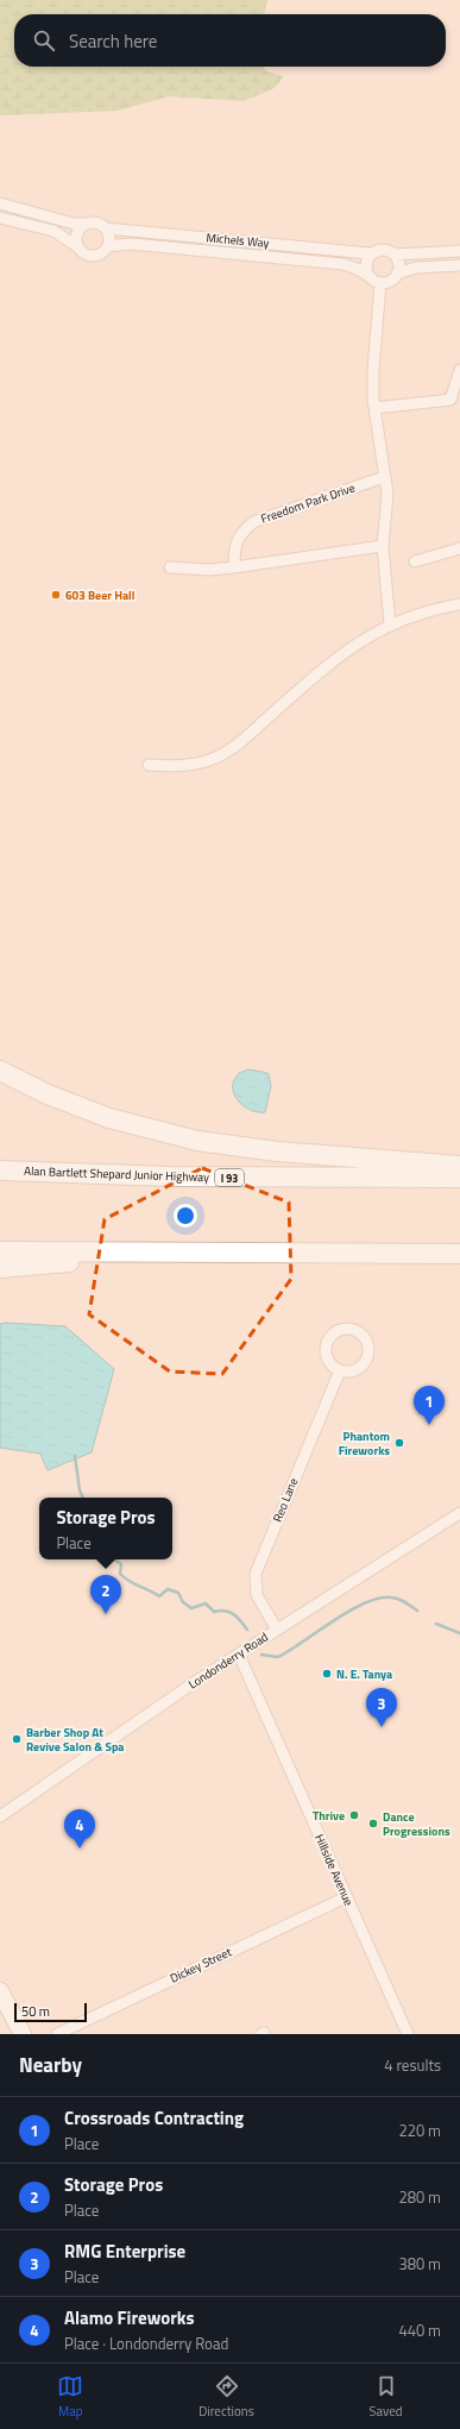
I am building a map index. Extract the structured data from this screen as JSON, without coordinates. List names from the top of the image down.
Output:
{
  "streets": {
    "highway": ["Alan Bartlett Shepard Junior Highway", "I 93"],
    "street": [
      "Michels Way",
      "Freedom Park Drive",
      "Reo Lane",
      "Londonderry Road",
      "Hillside Avenue",
      "Dickey Street"
    ]
  },
  "crossings": [
    ["Reo Lane", "Londonderry Road"],
    ["Londonderry Road", "Hillside Avenue"],
    ["Hillside Avenue", "Dickey Street"]
  ],
  "places": [
    "603 Beer Hall",
    "Phantom Fireworks",
    "N. E. Tanya",
    "Barber Shop At Revive Salon & Spa",
    "Thrive",
    "Dance Progressions"
  ],
  "scale_bar": "50 m",
  "page": {
    "search": "Search here",
    "pins": [
      "1",
      "2",
      "3",
      "4"
    ],
    "popup": ["Storage Pros", "Place"],
    "scale": "50 m",
    "heading": ["Nearby", "4 results"],
    "list": [
      {
        "mark": "1",
        "name": "Crossroads Contracting",
        "note": "Place",
        "value": "220 m"
      },
      {
        "mark": "2",
        "name": "Storage Pros",
        "note": "Place",
        "value": "280 m"
      },
      {
        "mark": "3",
        "name": "RMG Enterprise",
        "note": "Place",
        "value": "380 m"
      },
      {
        "mark": "4",
        "name": "Alamo Fireworks",
        "note": "Place · Londonderry Road",
        "value": "440 m"
      }
    ],
    "nav": ["Map", "Directions", "Saved"]
  }
}
